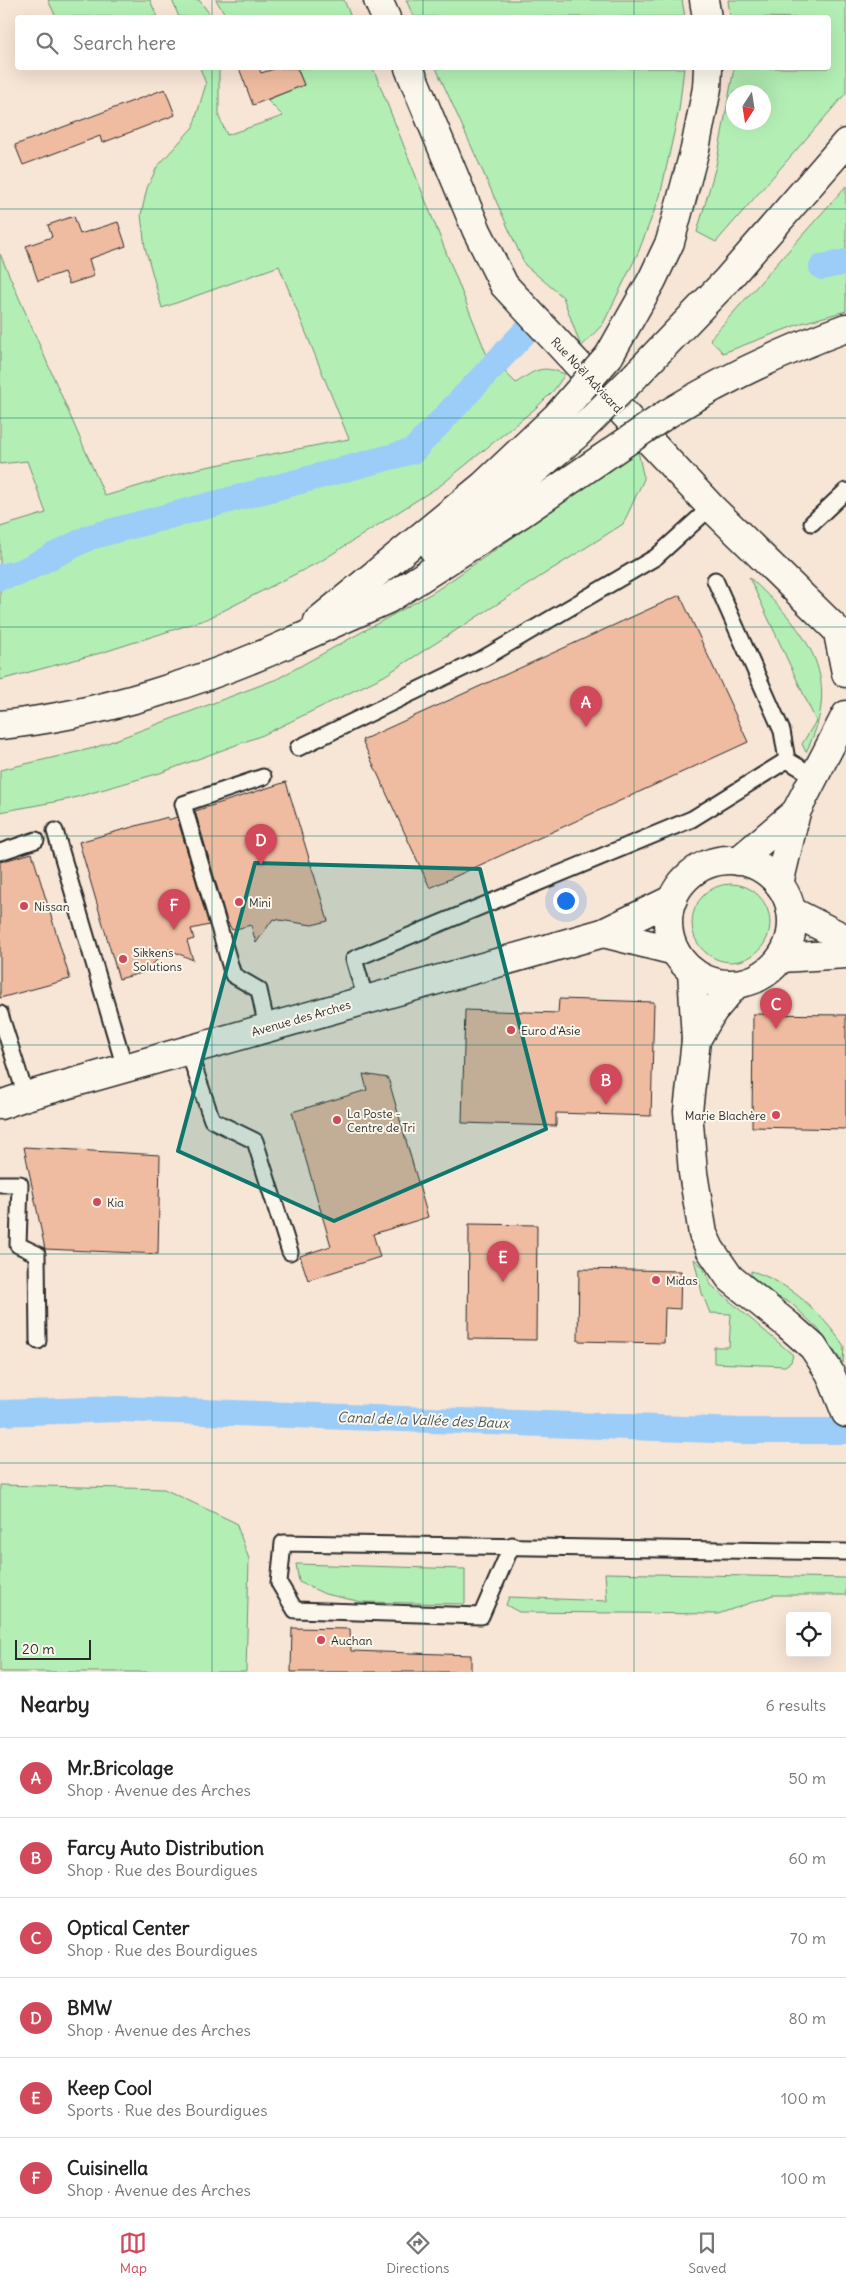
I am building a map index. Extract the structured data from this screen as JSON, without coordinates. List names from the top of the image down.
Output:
{
  "streets": {
    "main road": ["Rue Noël Advisard", "Avenue des Arches"]
  },
  "water": ["Canal de la Vallée des Baux"],
  "places": [
    "Mini",
    "Nissan",
    "Sikkens Solutions",
    "Euro d'Asie",
    "Marie Blachère",
    "La Poste - Centre de Tri",
    "Kia",
    "Midas",
    "Auchan"
  ],
  "scale_bar": "20 m",
  "north": "bottom",
  "page": {
    "search": "Search here",
    "pins": [
      "A",
      "D",
      "F",
      "C",
      "B",
      "E"
    ],
    "scale": "20 m",
    "heading": ["Nearby", "6 results"],
    "list": [
      {
        "mark": "A",
        "name": "Mr.Bricolage",
        "note": "Shop · Avenue des Arches",
        "value": "50 m"
      },
      {
        "mark": "B",
        "name": "Farcy Auto Distribution",
        "note": "Shop · Rue des Bourdigues",
        "value": "60 m"
      },
      {
        "mark": "C",
        "name": "Optical Center",
        "note": "Shop · Rue des Bourdigues",
        "value": "70 m"
      },
      {
        "mark": "D",
        "name": "BMW",
        "note": "Shop · Avenue des Arches",
        "value": "80 m"
      },
      {
        "mark": "E",
        "name": "Keep Cool",
        "note": "Sports · Rue des Bourdigues",
        "value": "100 m"
      },
      {
        "mark": "F",
        "name": "Cuisinella",
        "note": "Shop · Avenue des Arches",
        "value": "100 m"
      }
    ],
    "nav": ["Map", "Directions", "Saved"]
  }
}
